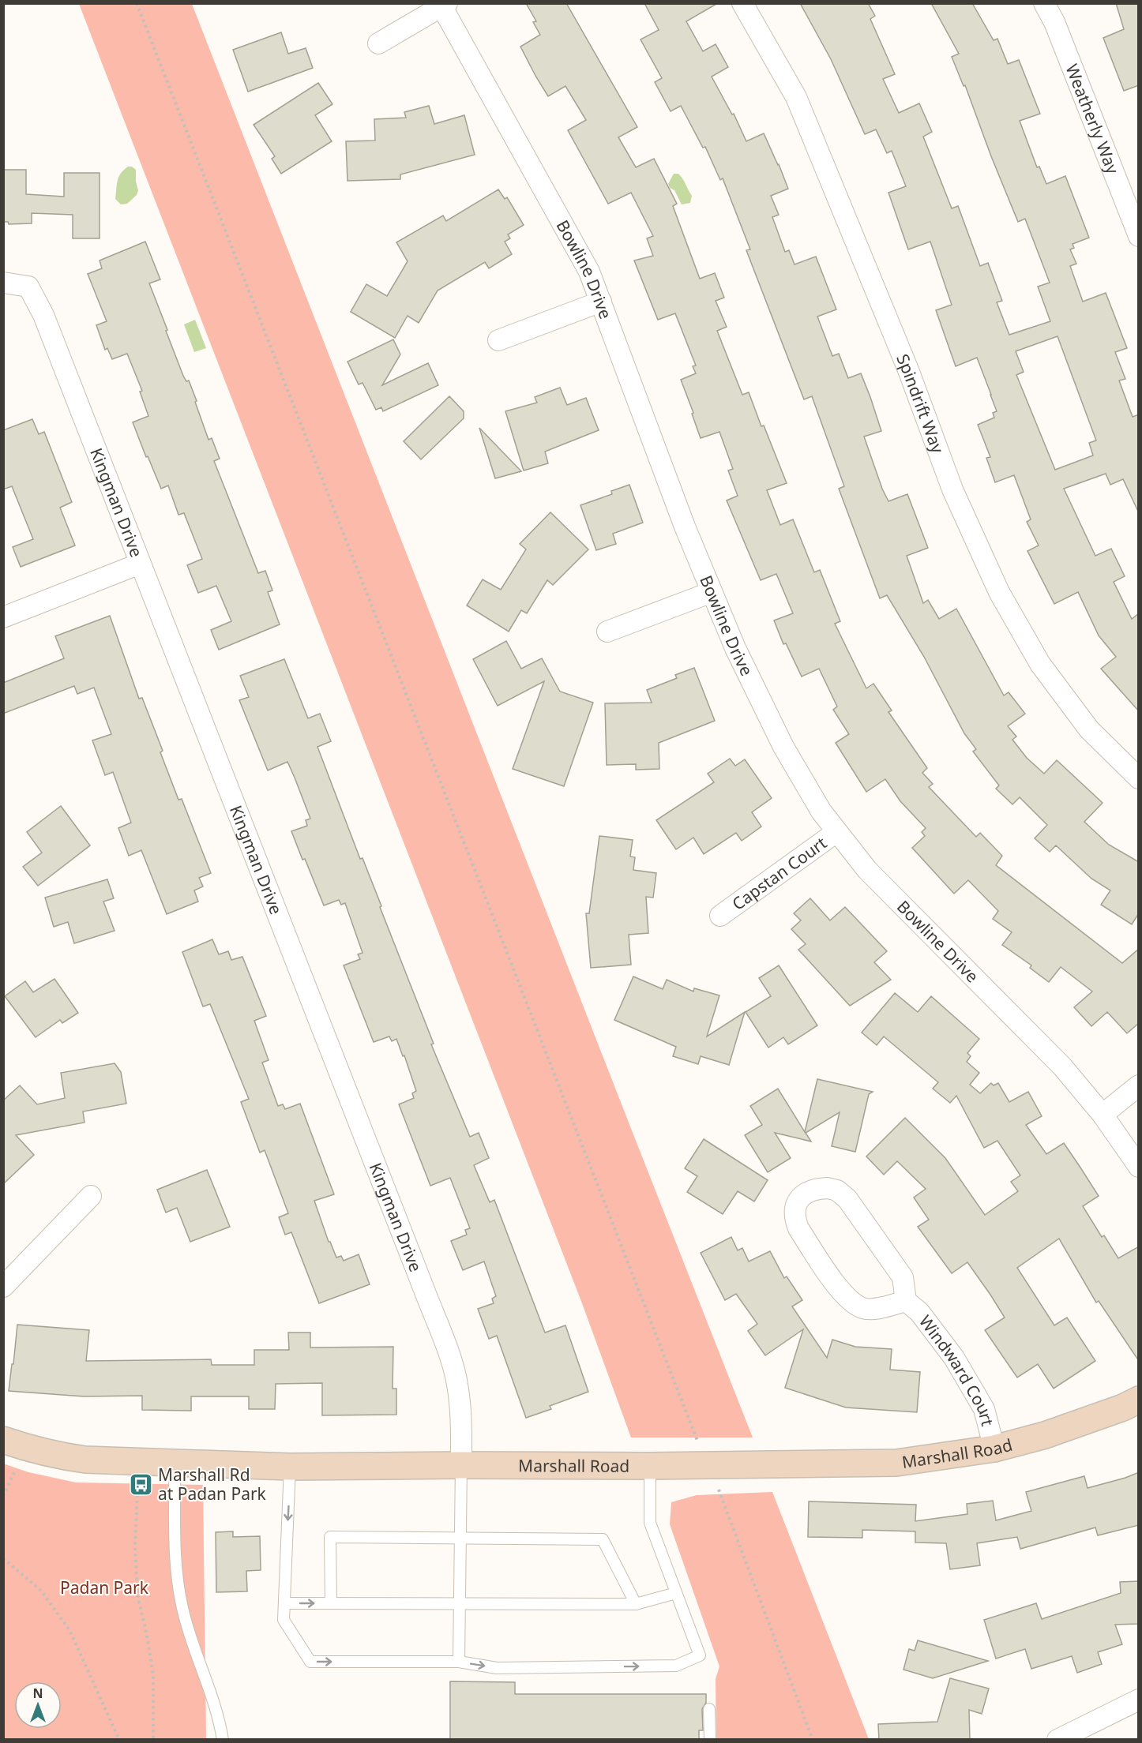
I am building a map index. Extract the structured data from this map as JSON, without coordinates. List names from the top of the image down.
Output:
{
  "streets": {
    "street": [
      "Weatherly Way",
      "Bowline Drive",
      "Spindrift Way",
      "Kingman Drive",
      "Capstan Court",
      "Windward Court",
      "Marshall Road"
    ]
  },
  "crossings": [
    ["Bowline Drive", "Capstan Court"],
    ["Kingman Drive", "Marshall Road"],
    ["Windward Court", "Marshall Road"]
  ],
  "parks": ["Padan Park"],
  "places": {
    "bus stop": ["Marshall Rd at Padan Park"]
  },
  "north": "top"
}
